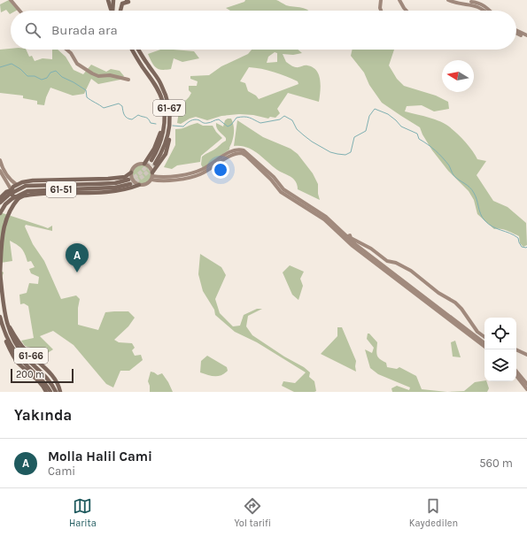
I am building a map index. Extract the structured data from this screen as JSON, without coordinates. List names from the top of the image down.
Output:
{
  "streets": {
    "main road": ["61-67", "61-51", "61-66"]
  },
  "crossings": [
    ["61-67", "61-51"],
    ["61-51", "61-66"]
  ],
  "scale_bar": "200 m",
  "north": "left",
  "page": {
    "search": "Burada ara",
    "pins": "A",
    "scale": "200 m",
    "heading": "Yakında",
    "list": [
      {
        "mark": "A",
        "name": "Molla Halil Cami",
        "note": "Cami",
        "value": "560 m"
      }
    ],
    "nav": ["Harita", "Yol tarifi", "Kaydedilen"]
  }
}
